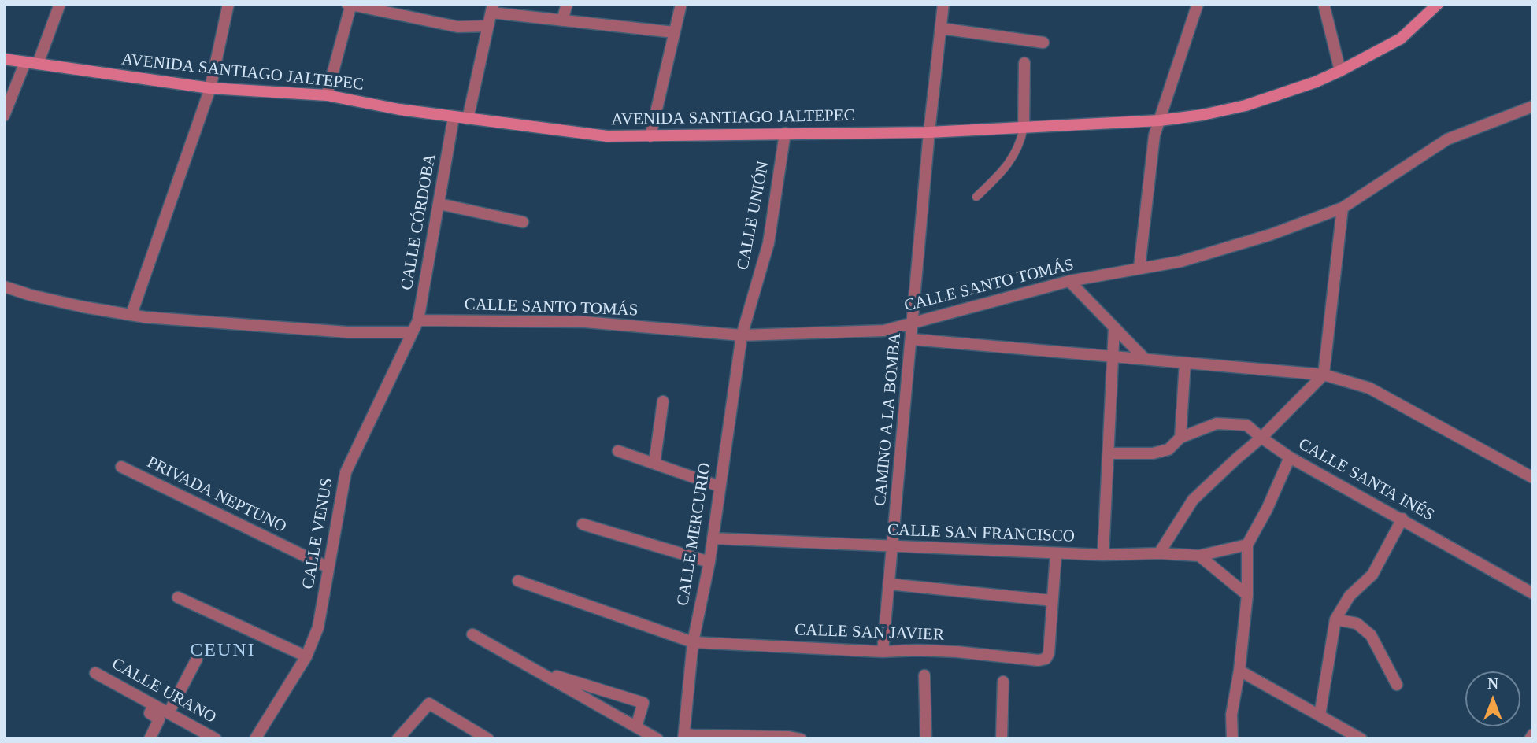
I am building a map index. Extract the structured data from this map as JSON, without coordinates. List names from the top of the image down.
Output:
{
  "streets": {
    "street": [
      "AVENIDA SANTIAGO JALTEPEC",
      "CALLE UNIÓN",
      "CALLE CÓRDOBA",
      "CALLE SANTO TOMÁS",
      "CAMINO A LA BOMBA",
      "CALLE SANTA INÉS",
      "PRIVADA NEPTUNO",
      "CALLE VENUS",
      "CALLE SAN FRANCISCO",
      "CALLE MERCURIO",
      "CALLE SAN JAVIER",
      "CALLE URANO"
    ]
  },
  "crossings": [
    ["AVENIDA SANTIAGO JALTEPEC", "CALLE UNIÓN"],
    ["AVENIDA SANTIAGO JALTEPEC", "CALLE CÓRDOBA"],
    ["AVENIDA SANTIAGO JALTEPEC", "CAMINO A LA BOMBA"],
    ["CALLE UNIÓN", "CALLE SANTO TOMÁS"],
    ["CALLE UNIÓN", "CALLE MERCURIO"],
    ["CALLE CÓRDOBA", "CALLE SANTO TOMÁS"],
    ["CALLE CÓRDOBA", "CALLE VENUS"],
    ["CALLE SANTO TOMÁS", "CAMINO A LA BOMBA"],
    ["CALLE SANTO TOMÁS", "CALLE MERCURIO"],
    ["CAMINO A LA BOMBA", "CALLE SAN FRANCISCO"],
    ["CAMINO A LA BOMBA", "CALLE SAN JAVIER"],
    ["PRIVADA NEPTUNO", "CALLE VENUS"],
    ["CALLE SAN FRANCISCO", "CALLE MERCURIO"],
    ["CALLE MERCURIO", "CALLE SAN JAVIER"]
  ],
  "districts": ["CEUNI"],
  "north": "top"
}
